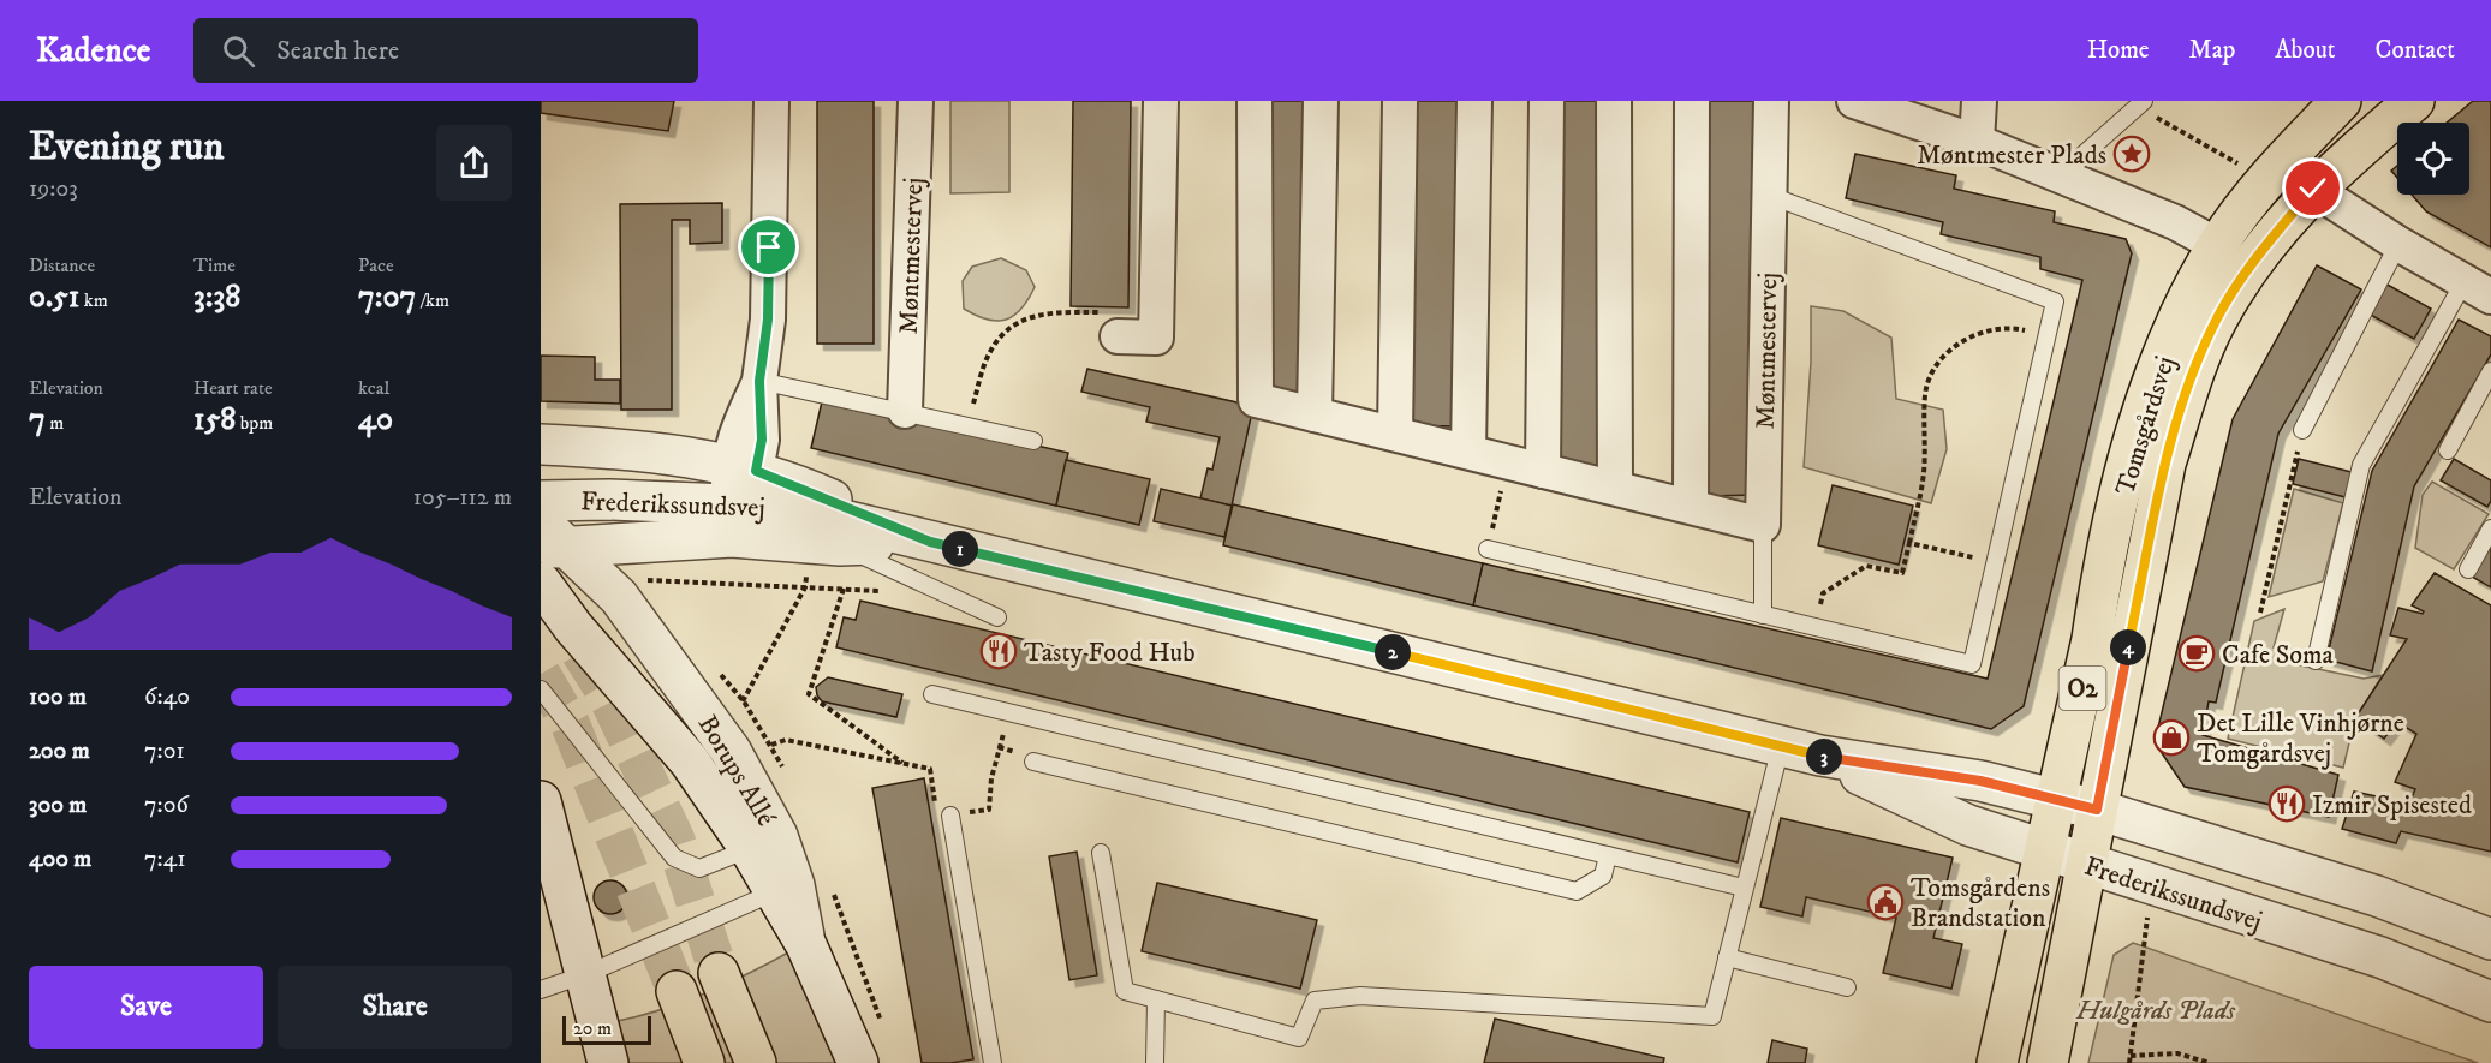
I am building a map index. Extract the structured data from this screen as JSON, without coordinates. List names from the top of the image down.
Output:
{
  "streets": {
    "main road": ["Tomsgårdsvej", "O2"],
    "street": ["Møntmestervej", "Frederikssundsvej", "Borups Allé"]
  },
  "crossings": [
    ["Tomsgårdsvej", "Frederikssundsvej"],
    ["Tomsgårdsvej", "O2"],
    ["Frederikssundsvej", "O2"],
    ["Frederikssundsvej", "Borups Allé"]
  ],
  "parks": ["Hulgårds Plads"],
  "places": {
    "place": ["Møntmester Plads"],
    "restaurant": ["Tasty Food Hub", "Izmir Spisested"],
    "cafe": ["Cafe Soma"],
    "shop": ["Det Lille Vinhjørne Tomgårdsvej"],
    "public building": ["Tomsgårdens Brandstation"]
  },
  "scale_bar": "20 m",
  "page": {
    "header": "Kadence",
    "search": "Search here",
    "nav": [
      "Home",
      "Map",
      "About",
      "Contact"
    ],
    "heading": ["Evening run", "19:03"],
    "stats": [
      ["Distance", "0.51 km"],
      ["Time", "3:38"],
      ["Pace", "7:07 /km"],
      ["Elevation", "7 m"],
      ["Heart rate", "158 bpm"],
      ["kcal", "40"]
    ],
    "chart": ["Elevation", "105–112 m"],
    "pins": [
      "1",
      "4",
      "2",
      "3"
    ],
    "list": [
      {
        "name": "100 m",
        "note": "6:40"
      },
      {
        "name": "200 m",
        "note": "7:01"
      },
      {
        "name": "300 m",
        "note": "7:06"
      },
      {
        "name": "400 m",
        "note": "7:41"
      }
    ],
    "buttons": ["Save", "Share"],
    "scale": "20 m"
  }
}
